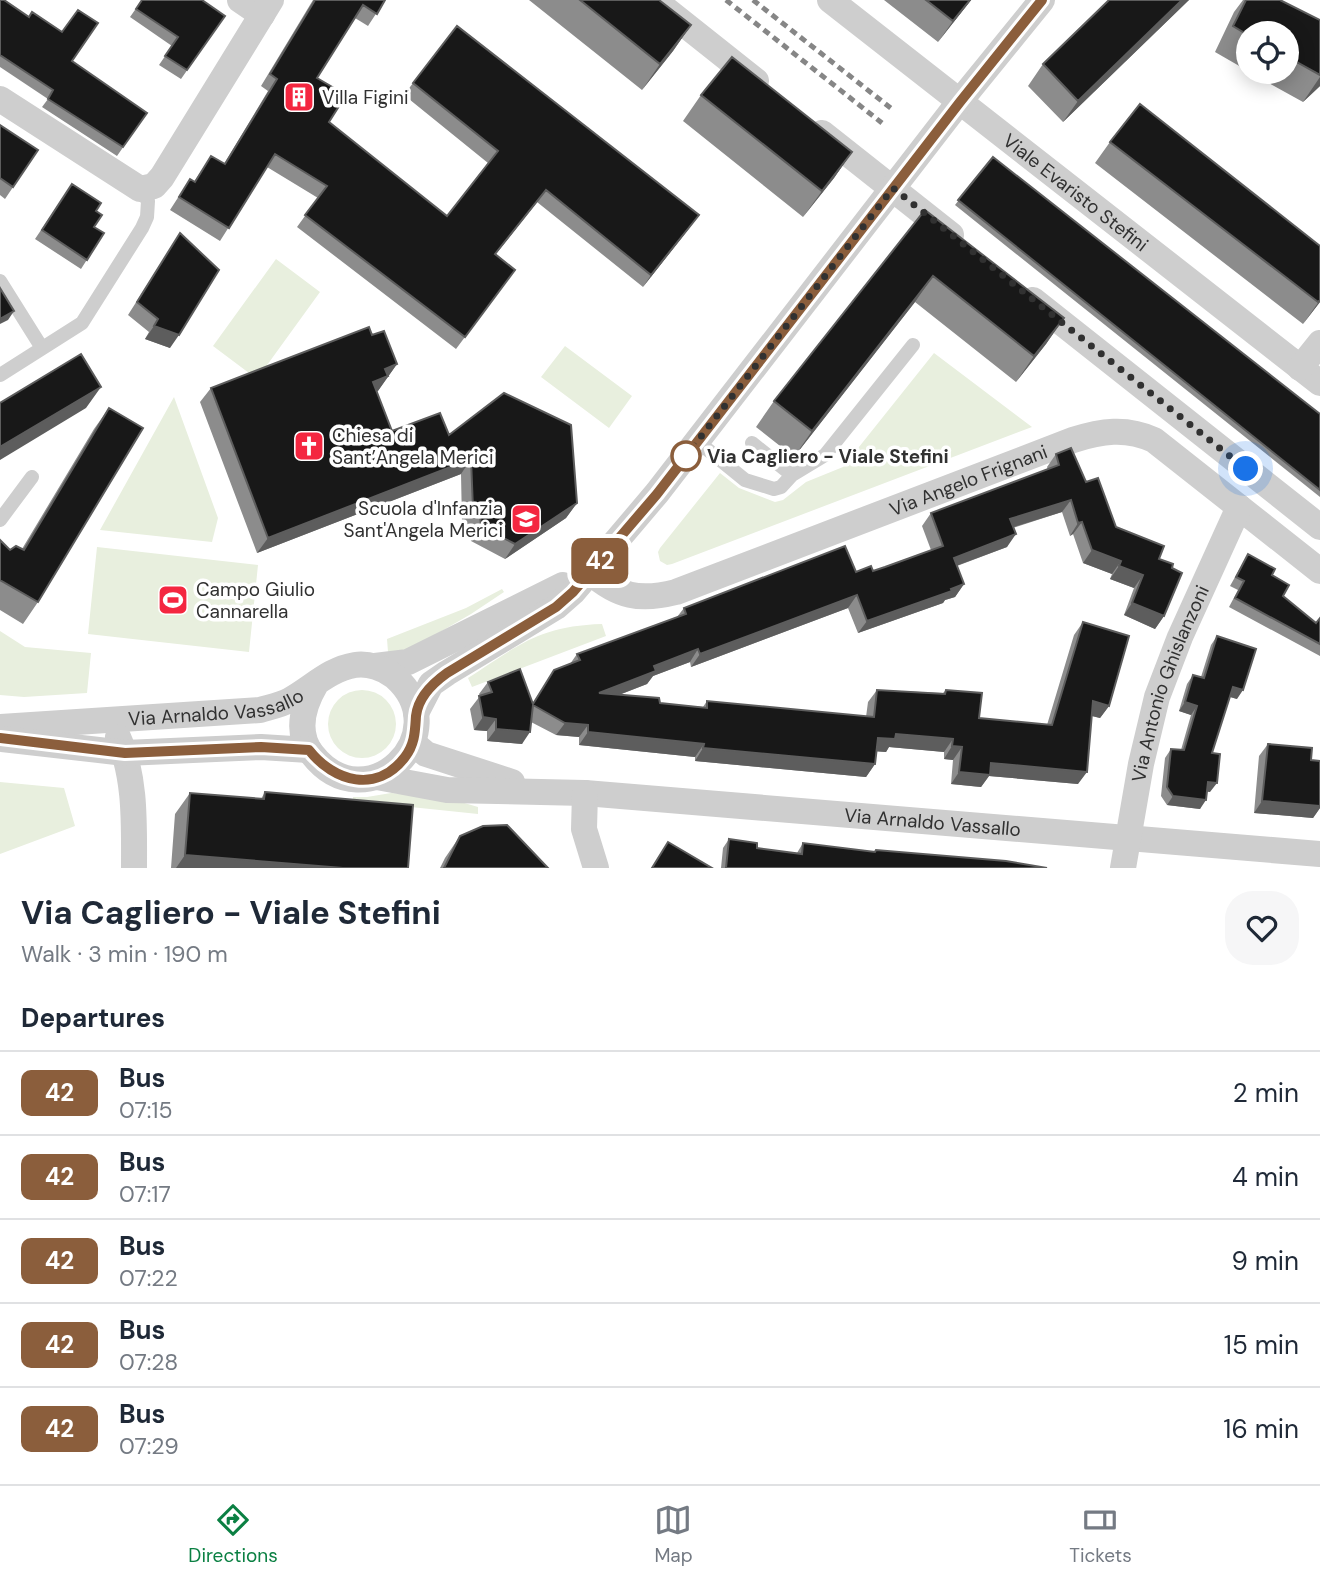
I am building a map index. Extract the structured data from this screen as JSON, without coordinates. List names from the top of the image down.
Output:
{
  "streets": {
    "street": [
      "Viale Evaristo Stefini",
      "Via Angelo Frignani",
      "Via Antonio Ghislanzoni",
      "Via Arnaldo Vassallo"
    ]
  },
  "crossings": [
    ["Via Angelo Frignani", "Via Antonio Ghislanzoni"],
    ["Via Angelo Frignani", "Via Arnaldo Vassallo"],
    ["Via Antonio Ghislanzoni", "Via Arnaldo Vassallo"]
  ],
  "places": {
    "building": ["Villa Figini"],
    "church": ["Chiesa di Sant’Angela Merici"],
    "other": ["Via Cagliero - Viale Stefini"],
    "school or university": ["Scuola d'Infanzia Sant'Angela Merici"],
    "sports": ["Campo Giulio Cannarella"]
  },
  "lines": ["bus line 42"],
  "page": {
    "on_map": "42",
    "heading": [
      ["Via Cagliero - Viale Stefini", "Walk · 3 min · 190 m"],
      "Departures"
    ],
    "list": [
      {
        "mark": "42",
        "name": "Bus",
        "note": "07:15",
        "value": "2 min"
      },
      {
        "mark": "42",
        "name": "Bus",
        "note": "07:17",
        "value": "4 min"
      },
      {
        "mark": "42",
        "name": "Bus",
        "note": "07:22",
        "value": "9 min"
      },
      {
        "mark": "42",
        "name": "Bus",
        "note": "07:28",
        "value": "15 min"
      },
      {
        "mark": "42",
        "name": "Bus",
        "note": "07:29",
        "value": "16 min"
      }
    ],
    "tabs": ["Directions", "Map", "Tickets"]
  }
}
